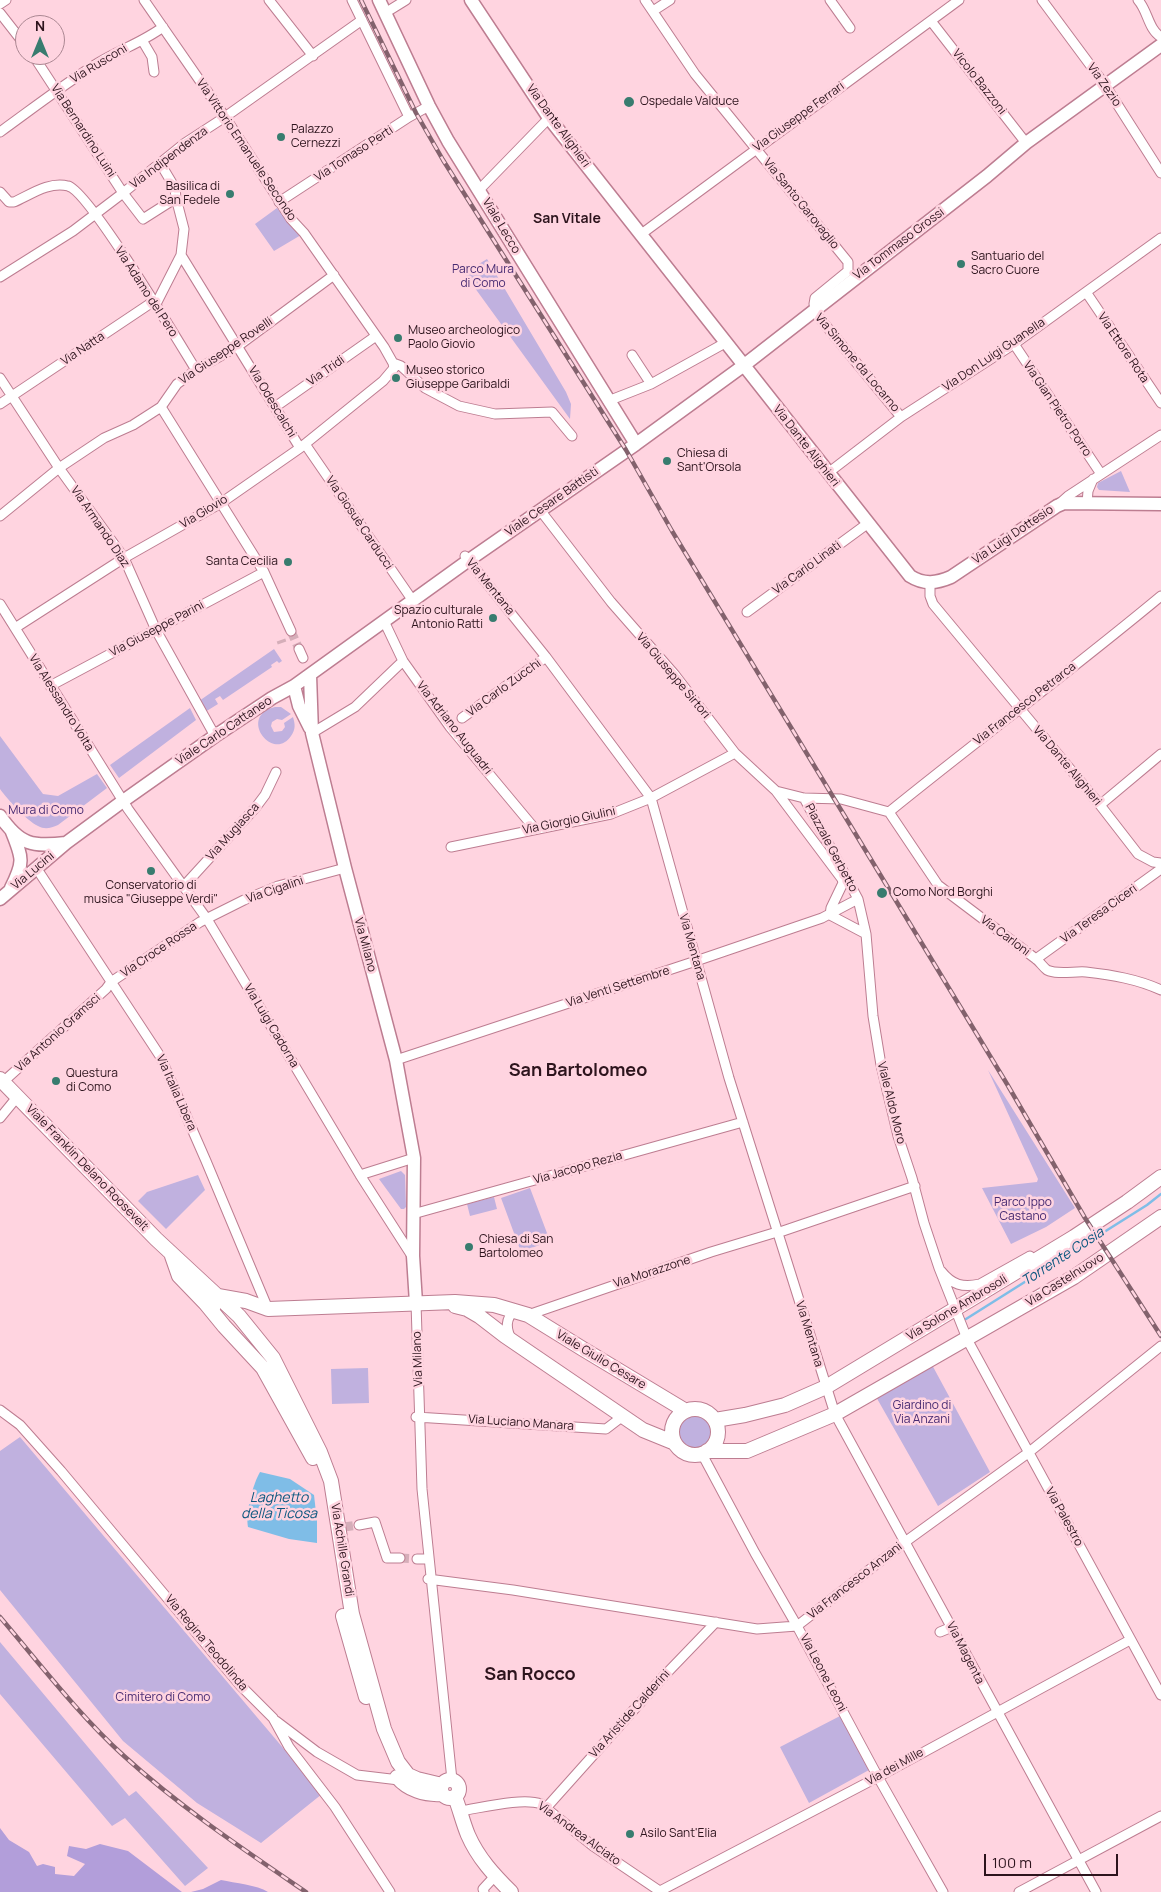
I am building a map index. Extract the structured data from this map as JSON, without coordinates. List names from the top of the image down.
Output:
{
  "streets": {
    "main road": [
      "Viale Franklin Delano Roosevelt",
      "Via Castelnuovo",
      "Via Solone Ambrosoli",
      "Viale Giulio Cesare",
      "Via Achille Grandi"
    ],
    "street": [
      "Via Rusconi",
      "Vicolo Bazzoni",
      "Via Zezio",
      "Via Giuseppe Ferrari",
      "Via Dante Alighieri",
      "Via Bernardino Luini",
      "Via Vittorio Emanuele Secondo",
      "Via Tomaso Perti",
      "Via Indipendenza",
      "Via Santo Garovaglio",
      "Viale Lecco",
      "Via Tommaso Grossi",
      "Via Adamo del Pero",
      "Via Ettore Rota",
      "Via Natta",
      "Via Giuseppe Rovelli",
      "Via Don Luigi Guanella",
      "Via Simone da Locarno",
      "Via Tridi",
      "Via Odescalchi",
      "Via Gian Pietro Porro",
      "Viale Cesare Battisti",
      "Via Giovio",
      "Via Giosuè Carducci",
      "Via Armando Diaz",
      "Via Luigi Dottesio",
      "Via Carlo Linati",
      "Via Mentana",
      "Via Giuseppe Parini",
      "Via Giuseppe Sirtori",
      "Via Carlo Zucchi",
      "Via Alessandro Volta",
      "Via Francesco Petrarca",
      "Via Adriano Auguadri",
      "Viale Carlo Cattaneo",
      "Via Giorgio Giulini",
      "Via Mugiasca",
      "Piazzale Gerbetto",
      "Via Lucini",
      "Via Cigalini",
      "Via Teresa Ciceri",
      "Via Carloni",
      "Via Milano",
      "Via Croce Rossa",
      "Via Venti Settembre",
      "Via Luigi Cadorna",
      "Via Antonio Gramsci",
      "Via Italia Libera",
      "Viale Aldo Moro",
      "Via Jacopo Rezia",
      "Via Morazzone",
      "Via Luciano Manara",
      "Via Palestro",
      "Via Francesco Anzani",
      "Via Regina Teodolinda",
      "Via Magenta",
      "Via Leone Leoni",
      "Via Aristide Calderini",
      "Via dei Mille",
      "Via Andrea Alciato"
    ]
  },
  "crossings": [
    ["Via Rusconi", "Via Bernardino Luini"],
    ["Via Rusconi", "Via Vittorio Emanuele Secondo"],
    ["Vicolo Bazzoni", "Via Giuseppe Ferrari"],
    ["Vicolo Bazzoni", "Via Tommaso Grossi"],
    ["Via Zezio", "Via Tommaso Grossi"],
    ["Via Giuseppe Ferrari", "Via Dante Alighieri"],
    ["Via Giuseppe Ferrari", "Via Santo Garovaglio"],
    ["Via Dante Alighieri", "Via Tommaso Grossi"],
    ["Via Dante Alighieri", "Via Don Luigi Guanella"],
    ["Via Dante Alighieri", "Via Luigi Dottesio"],
    ["Via Dante Alighieri", "Via Carlo Linati"],
    ["Via Dante Alighieri", "Via Francesco Petrarca"],
    ["Via Bernardino Luini", "Via Indipendenza"],
    ["Via Bernardino Luini", "Via Natta"],
    ["Via Vittorio Emanuele Secondo", "Via Tomaso Perti"],
    ["Via Vittorio Emanuele Secondo", "Via Indipendenza"],
    ["Via Vittorio Emanuele Secondo", "Via Giuseppe Rovelli"],
    ["Via Vittorio Emanuele Secondo", "Via Tridi"],
    ["Via Vittorio Emanuele Secondo", "Via Giovio"],
    ["Via Tomaso Perti", "Viale Lecco"],
    ["Via Indipendenza", "Via Adamo del Pero"],
    ["Via Indipendenza", "Via Natta"],
    ["Via Santo Garovaglio", "Via Tommaso Grossi"],
    ["Via Santo Garovaglio", "Via Simone da Locarno"],
    ["Viale Lecco", "Via Tommaso Grossi"],
    ["Viale Lecco", "Viale Cesare Battisti"],
    ["Via Tommaso Grossi", "Via Simone da Locarno"],
    ["Via Tommaso Grossi", "Viale Cesare Battisti"],
    ["Via Adamo del Pero", "Via Natta"],
    ["Via Adamo del Pero", "Via Giuseppe Rovelli"],
    ["Via Ettore Rota", "Via Don Luigi Guanella"],
    ["Via Natta", "Via Odescalchi"],
    ["Via Natta", "Via Armando Diaz"],
    ["Via Giuseppe Rovelli", "Via Odescalchi"],
    ["Via Giuseppe Rovelli", "Via Armando Diaz"],
    ["Via Don Luigi Guanella", "Via Simone da Locarno"],
    ["Via Don Luigi Guanella", "Via Gian Pietro Porro"],
    ["Via Tridi", "Via Odescalchi"],
    ["Via Odescalchi", "Via Giovio"],
    ["Via Odescalchi", "Via Giosuè Carducci"],
    ["Viale Cesare Battisti", "Via Giosuè Carducci"],
    ["Viale Cesare Battisti", "Via Mentana"],
    ["Viale Cesare Battisti", "Via Giuseppe Sirtori"],
    ["Viale Cesare Battisti", "Viale Carlo Cattaneo"],
    ["Via Giovio", "Via Giosuè Carducci"],
    ["Via Giovio", "Via Armando Diaz"],
    ["Via Giovio", "Via Alessandro Volta"],
    ["Via Giosuè Carducci", "Viale Carlo Cattaneo"],
    ["Via Armando Diaz", "Via Giuseppe Parini"],
    ["Via Armando Diaz", "Viale Carlo Cattaneo"],
    ["Via Mentana", "Via Carlo Zucchi"],
    ["Via Mentana", "Via Giorgio Giulini"],
    ["Via Mentana", "Via Venti Settembre"],
    ["Via Mentana", "Via Jacopo Rezia"],
    ["Via Mentana", "Via Morazzone"],
    ["Via Mentana", "Via Solone Ambrosoli"],
    ["Via Giuseppe Parini", "Via Alessandro Volta"],
    ["Via Giuseppe Sirtori", "Via Francesco Petrarca"],
    ["Via Giuseppe Sirtori", "Via Giorgio Giulini"],
    ["Via Giuseppe Sirtori", "Piazzale Gerbetto"],
    ["Via Giuseppe Sirtori", "Via Carloni"],
    ["Via Alessandro Volta", "Viale Carlo Cattaneo"],
    ["Via Alessandro Volta", "Via Luigi Cadorna"],
    ["Via Francesco Petrarca", "Via Carloni"],
    ["Via Adriano Auguadri", "Viale Carlo Cattaneo"],
    ["Via Adriano Auguadri", "Via Giorgio Giulini"],
    ["Viale Carlo Cattaneo", "Via Lucini"],
    ["Viale Carlo Cattaneo", "Via Milano"],
    ["Viale Carlo Cattaneo", "Via Luigi Cadorna"],
    ["Via Mugiasca", "Via Luigi Cadorna"],
    ["Piazzale Gerbetto", "Via Venti Settembre"],
    ["Piazzale Gerbetto", "Viale Aldo Moro"],
    ["Via Lucini", "Via Italia Libera"],
    ["Via Cigalini", "Via Milano"],
    ["Via Cigalini", "Via Croce Rossa"],
    ["Via Cigalini", "Via Luigi Cadorna"],
    ["Via Teresa Ciceri", "Via Carloni"],
    ["Via Milano", "Via Venti Settembre"],
    ["Via Milano", "Via Luigi Cadorna"],
    ["Via Milano", "Via Jacopo Rezia"],
    ["Via Milano", "Viale Giulio Cesare"],
    ["Via Milano", "Via Luciano Manara"],
    ["Via Milano", "Via Achille Grandi"],
    ["Via Milano", "Via Francesco Anzani"],
    ["Via Croce Rossa", "Via Luigi Cadorna"],
    ["Via Croce Rossa", "Via Antonio Gramsci"],
    ["Via Croce Rossa", "Via Italia Libera"],
    ["Via Antonio Gramsci", "Via Italia Libera"],
    ["Via Antonio Gramsci", "Viale Franklin Delano Roosevelt"],
    ["Viale Aldo Moro", "Via Morazzone"],
    ["Viale Aldo Moro", "Via Castelnuovo"],
    ["Viale Aldo Moro", "Via Solone Ambrosoli"],
    ["Viale Aldo Moro", "Via Palestro"],
    ["Viale Franklin Delano Roosevelt", "Via Achille Grandi"],
    ["Via Morazzone", "Viale Giulio Cesare"],
    ["Via Castelnuovo", "Via Palestro"],
    ["Viale Giulio Cesare", "Via Luciano Manara"],
    ["Viale Giulio Cesare", "Via Leone Leoni"],
    ["Via Palestro", "Via Francesco Anzani"],
    ["Via Palestro", "Via dei Mille"],
    ["Via Francesco Anzani", "Via Magenta"],
    ["Via Francesco Anzani", "Via Leone Leoni"],
    ["Via Francesco Anzani", "Via Aristide Calderini"],
    ["Via Magenta", "Via dei Mille"],
    ["Via Leone Leoni", "Via dei Mille"],
    ["Via Aristide Calderini", "Via Andrea Alciato"],
    ["Via dei Mille", "Via Andrea Alciato"]
  ],
  "districts": ["San Vitale", "San Bartolomeo", "San Rocco"],
  "water": ["Torrente Cosia", "Laghetto della Ticosa"],
  "parks": [
    "Parco Mura di Como",
    "Mura di Como",
    "Parco Ippo Castano",
    "Giardino di Via Anzani",
    "Cimitero di Como"
  ],
  "places": [
    "Ospedale Valduce",
    "Palazzo Cernezzi",
    "Basilica di San Fedele",
    "Santuario del Sacro Cuore",
    "Museo archeologico Paolo Giovio",
    "Museo storico Giuseppe Garibaldi",
    "Chiesa di Sant'Orsola",
    "Santa Cecilia",
    "Spazio culturale Antonio Ratti",
    "Conservatorio di musica \"Giuseppe Verdi\"",
    "Como Nord Borghi",
    "Questura di Como",
    "Chiesa di San Bartolomeo",
    "Asilo Sant'Elia"
  ],
  "scale_bar": "100 m",
  "north": "top"
}
